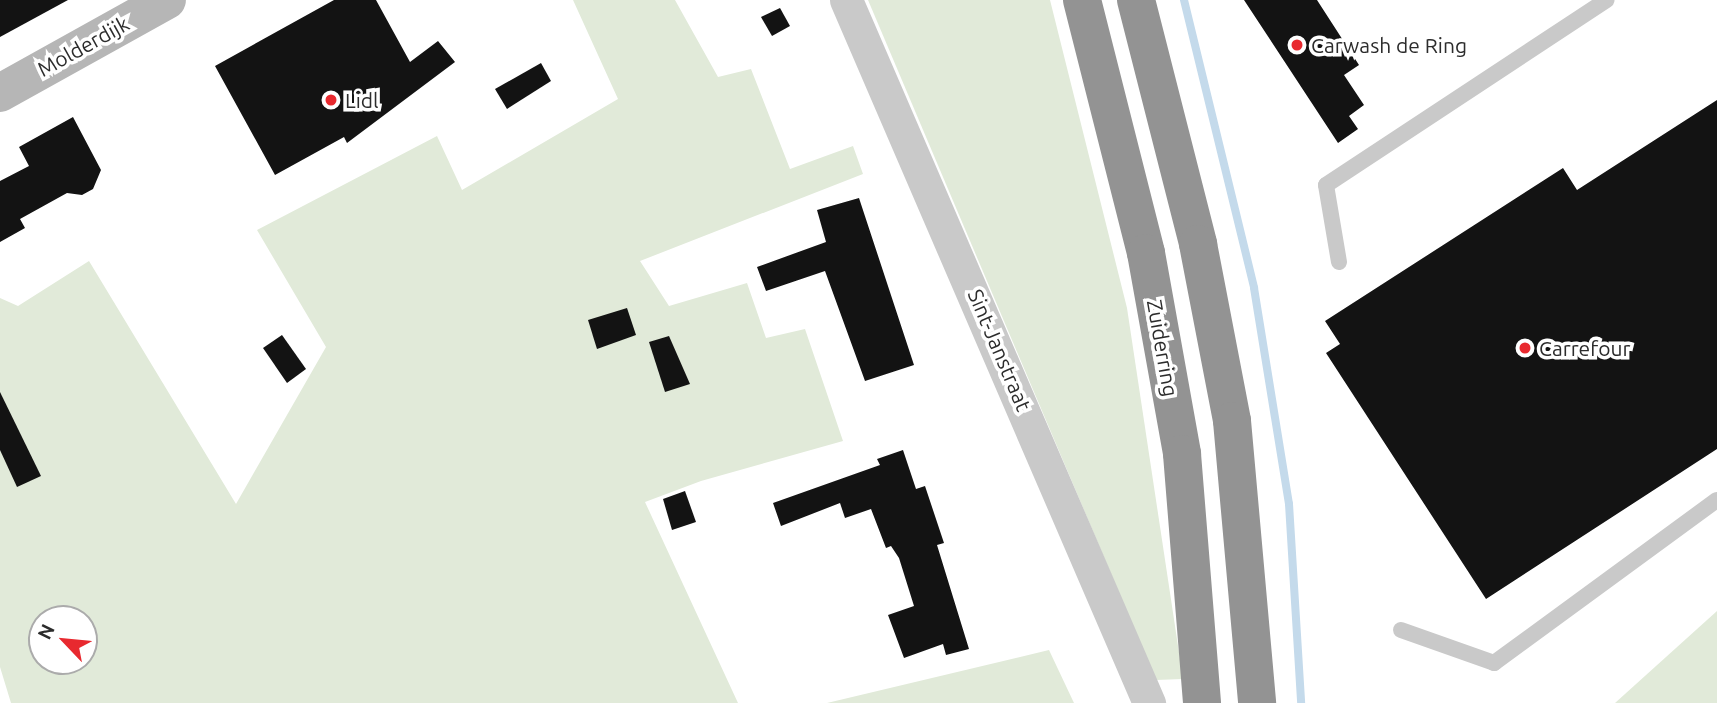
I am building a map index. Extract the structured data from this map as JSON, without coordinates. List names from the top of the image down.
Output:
{
  "streets": {
    "highway": ["Zuiderring"],
    "main road": ["Molderdijk"],
    "street": ["Sint-Janstraat"]
  },
  "places": ["Carwash de Ring", "Lidl", "Carrefour"],
  "north": "top left"
}
